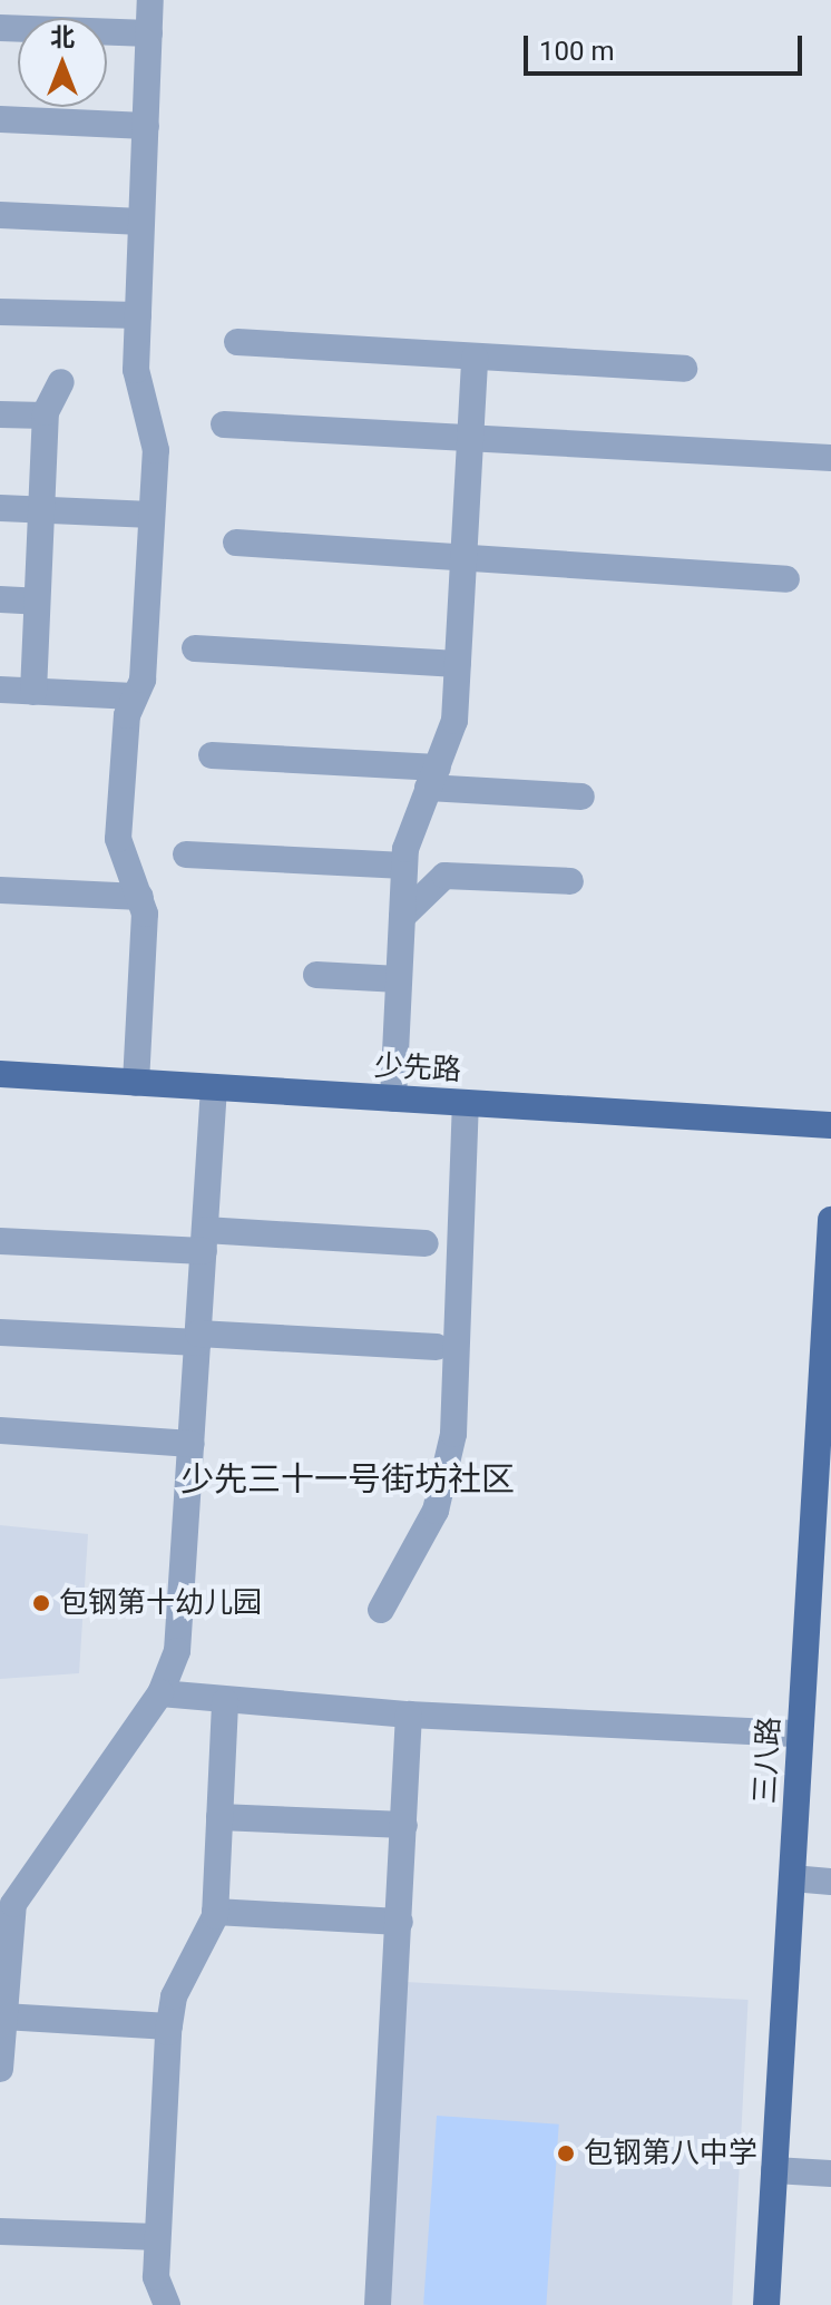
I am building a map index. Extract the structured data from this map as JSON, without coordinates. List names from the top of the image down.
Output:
{
  "streets": {
    "main road": ["少先路", "三八路"]
  },
  "districts": ["少先三十一号街坊社区"],
  "places": ["包钢第十幼儿园", "包钢第八中学"],
  "scale_bar": "100 m",
  "north": "top"
}
